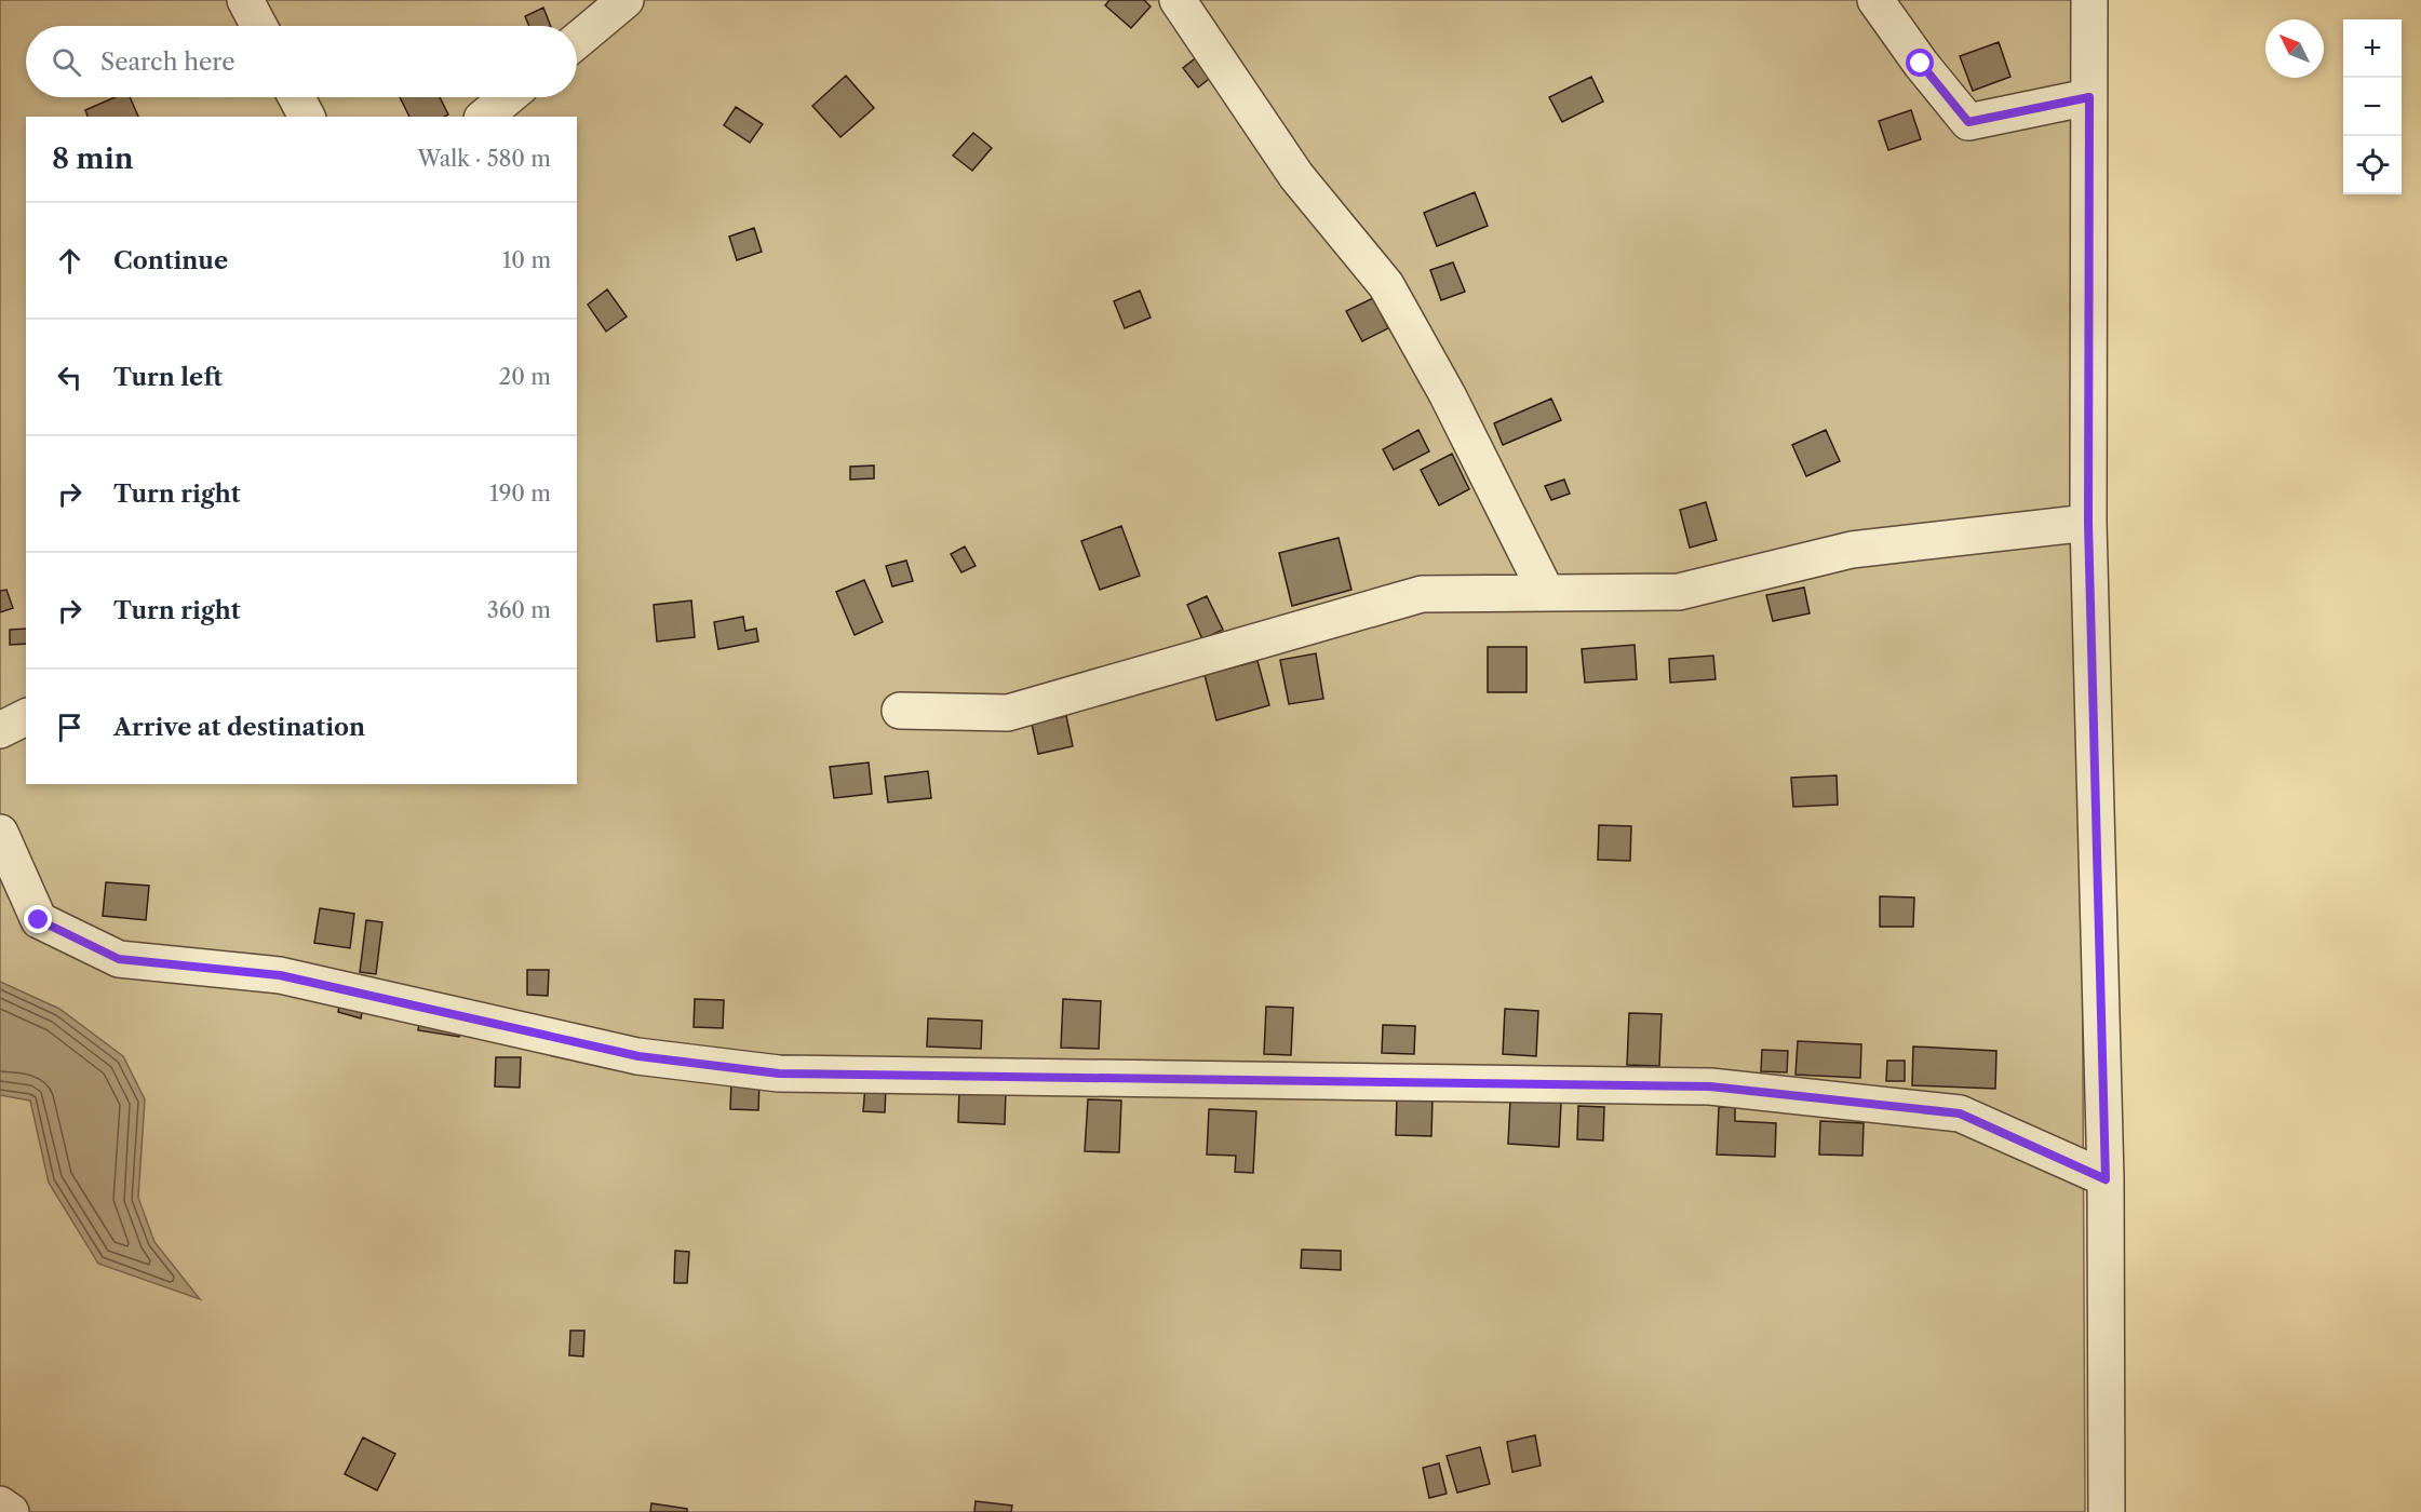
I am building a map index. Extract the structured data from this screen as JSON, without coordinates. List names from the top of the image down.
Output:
{
  "north": "top left",
  "page": {
    "map_buttons": ["+", "−"],
    "search": "Search here",
    "heading": ["8 min", "Walk · 580 m"],
    "list": [
      ["Continue", "10 m"],
      ["Turn left", "20 m"],
      ["Turn right", "190 m"],
      ["Turn right", "360 m"],
      "Arrive at destination"
    ]
  }
}
